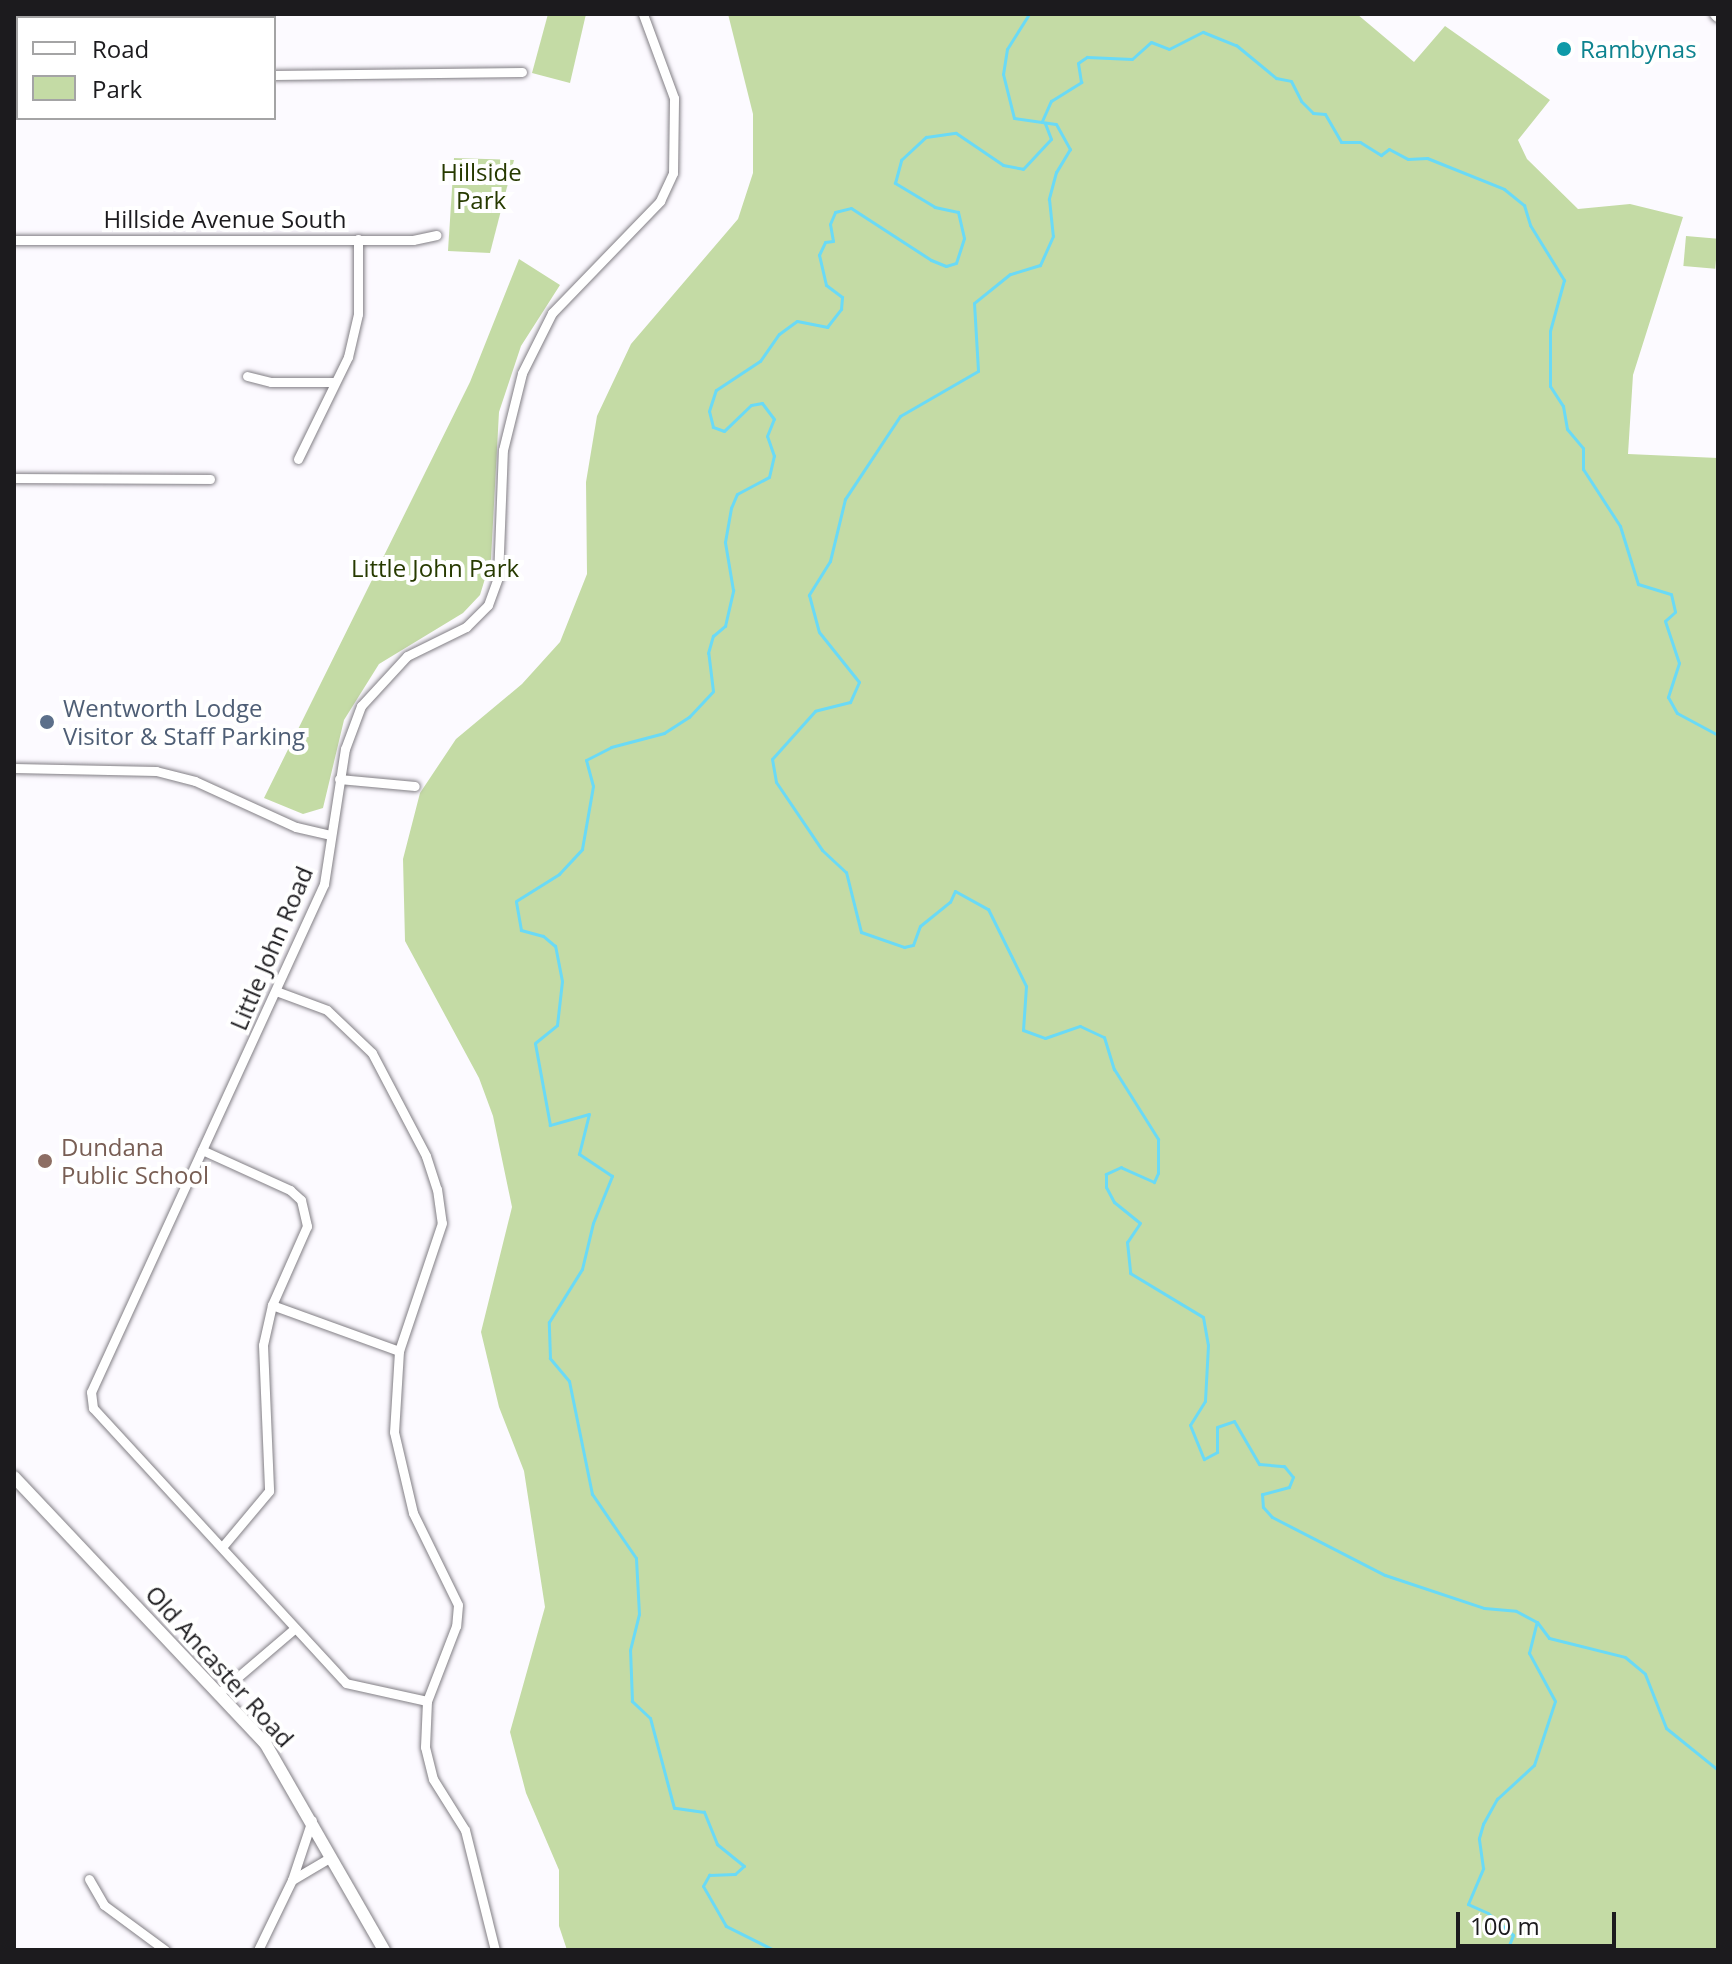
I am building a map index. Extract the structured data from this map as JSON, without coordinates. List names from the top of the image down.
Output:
{
  "streets": {
    "street": ["Hillside Avenue South", "Little John Road", "Old Ancaster Road"]
  },
  "parks": ["Hillside Park", "Little John Park"],
  "places": ["Rambynas", "Wentworth Lodge Visitor & Staff Parking", "Dundana Public School"],
  "legend": ["Road", "Park"],
  "scale_bar": "100 m"
}
